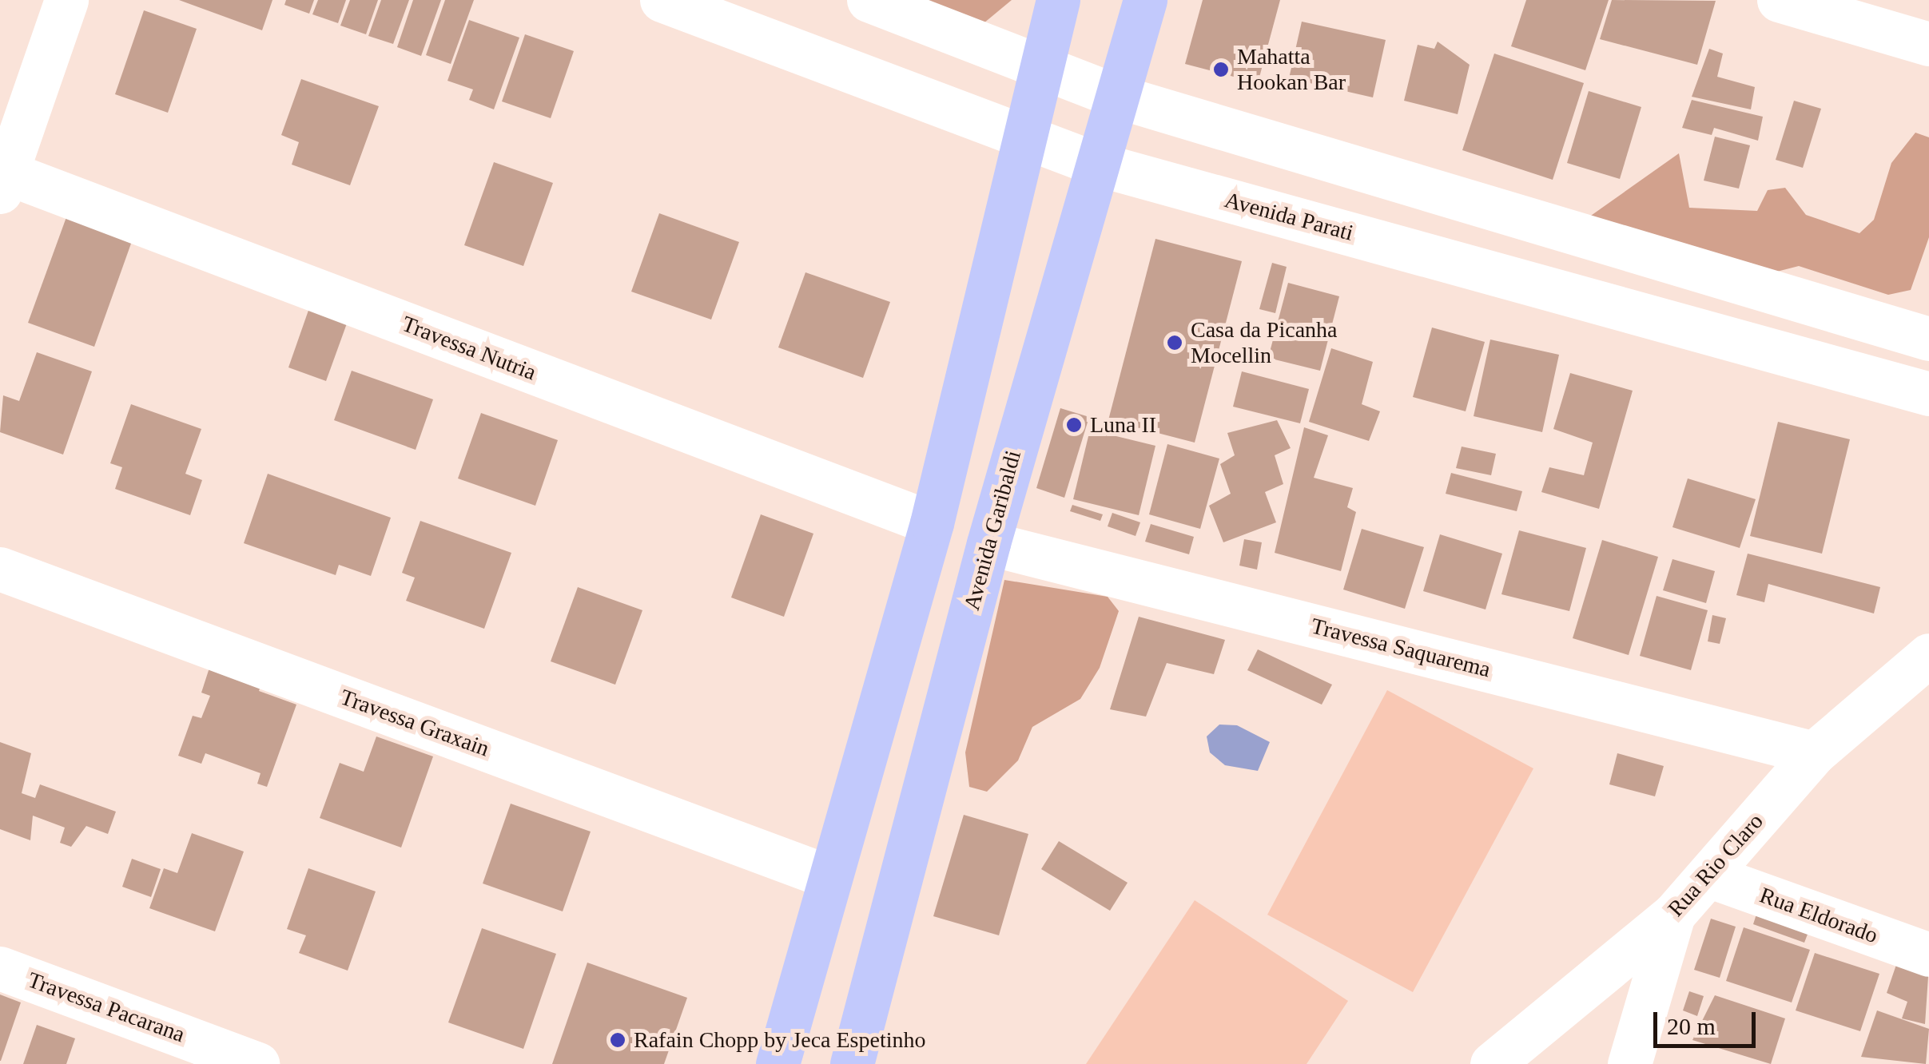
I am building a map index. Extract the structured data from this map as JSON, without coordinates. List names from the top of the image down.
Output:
{
  "streets": {
    "main road": ["Avenida Garibaldi"],
    "street": [
      "Avenida Parati",
      "Travessa Nutria",
      "Travessa Saquarema",
      "Travessa Graxain",
      "Rua Rio Claro",
      "Rua Eldorado",
      "Travessa Pacarana"
    ]
  },
  "crossings": [
    ["Avenida Parati", "Avenida Garibaldi"],
    ["Avenida Garibaldi", "Travessa Saquarema"],
    ["Travessa Saquarema", "Rua Rio Claro"],
    ["Rua Rio Claro", "Rua Eldorado"]
  ],
  "places": [
    "Mahatta Hookan Bar",
    "Casa da Picanha Mocellin",
    "Luna II",
    "Rafain Chopp by Jeca Espetinho"
  ],
  "scale_bar": "20 m"
}
